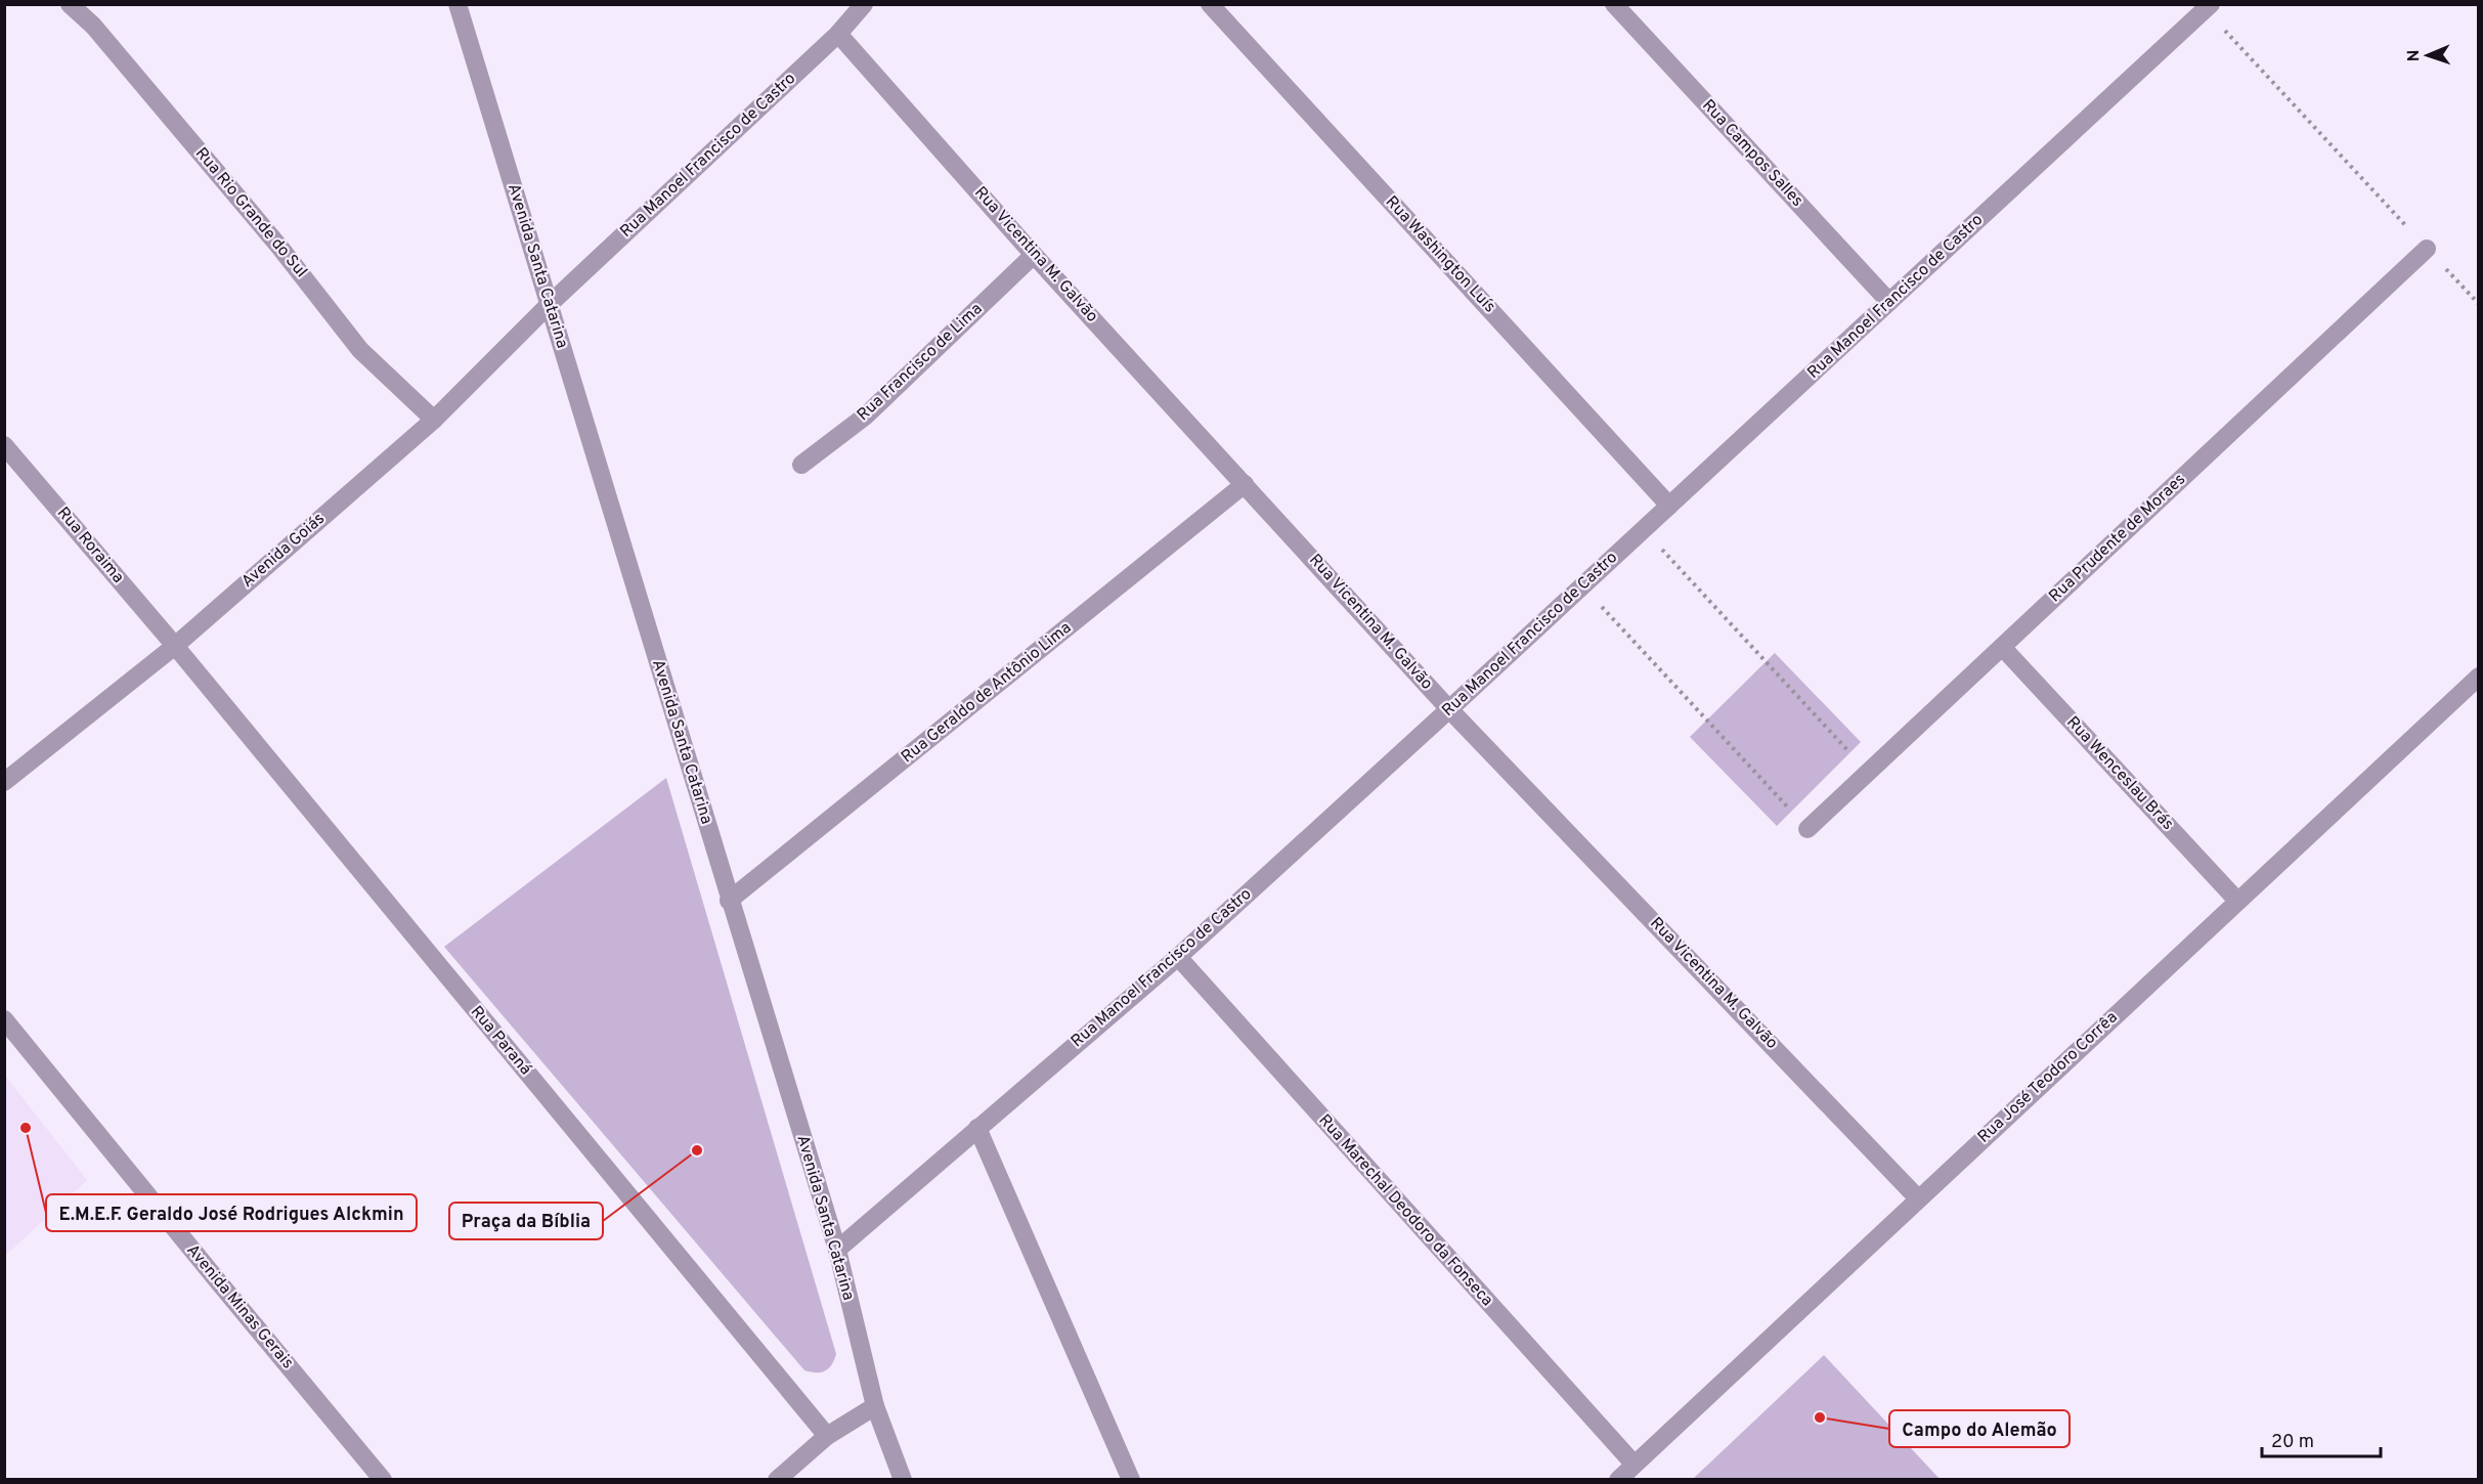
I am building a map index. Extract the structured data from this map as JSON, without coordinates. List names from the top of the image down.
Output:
{
  "streets": {
    "street": [
      "Rua Campos Salles",
      "Rua Manoel Francisco de Castro",
      "Rua Rio Grande do Sul",
      "Rua Vicentina M. Galvão",
      "Rua Washington Luís",
      "Avenida Santa Catarina",
      "Rua Francisco de Lima",
      "Rua Prudente de Moraes",
      "Rua Roraima",
      "Avenida Goiás",
      "Rua Geraldo de Antônio Lima",
      "Rua Wenceslau Brás",
      "Rua Paraná",
      "Rua José Teodoro Corrêa",
      "Rua Marechal Deodoro da Fonseca",
      "Avenida Minas Gerais"
    ]
  },
  "crossings": [
    ["Rua Campos Salles", "Rua Manoel Francisco de Castro"],
    ["Rua Manoel Francisco de Castro", "Rua Vicentina M. Galvão"],
    ["Rua Manoel Francisco de Castro", "Rua Washington Luís"],
    ["Rua Manoel Francisco de Castro", "Avenida Santa Catarina"],
    ["Rua Manoel Francisco de Castro", "Avenida Goiás"],
    ["Rua Manoel Francisco de Castro", "Rua Marechal Deodoro da Fonseca"],
    ["Rua Rio Grande do Sul", "Avenida Goiás"],
    ["Rua Vicentina M. Galvão", "Rua Francisco de Lima"],
    ["Rua Vicentina M. Galvão", "Rua Geraldo de Antônio Lima"],
    ["Rua Vicentina M. Galvão", "Rua José Teodoro Corrêa"],
    ["Avenida Santa Catarina", "Avenida Goiás"],
    ["Avenida Santa Catarina", "Rua Geraldo de Antônio Lima"],
    ["Rua Prudente de Moraes", "Rua Wenceslau Brás"],
    ["Rua Roraima", "Avenida Goiás"],
    ["Rua Roraima", "Rua Paraná"],
    ["Avenida Goiás", "Rua Paraná"],
    ["Rua Wenceslau Brás", "Rua José Teodoro Corrêa"],
    ["Rua José Teodoro Corrêa", "Rua Marechal Deodoro da Fonseca"]
  ],
  "places": ["E.M.E.F. Geraldo José Rodrigues Alckmin", "Praça da Bíblia", "Campo do Alemão"],
  "scale_bar": "20 m",
  "north": "left"
}
